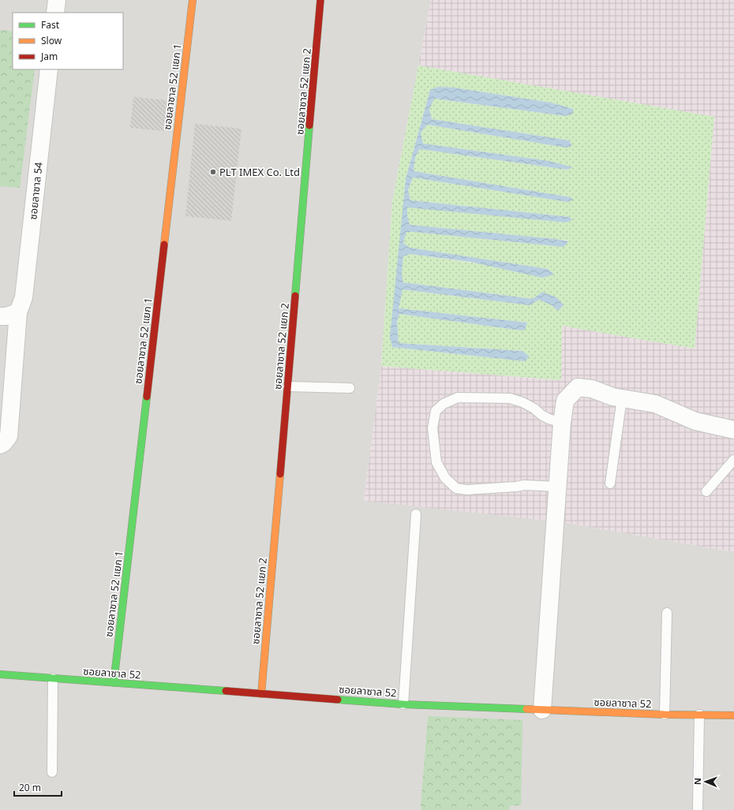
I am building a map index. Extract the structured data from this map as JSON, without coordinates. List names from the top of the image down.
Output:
{
  "streets": {
    "street": [
      "ซอยลาซาล 52 แยก 1",
      "ซอยลาซาล 52 แยก 2",
      "ซอยลาซาล 54",
      "ซอยลาซาล 52"
    ]
  },
  "crossings": [
    ["ซอยลาซาล 52 แยก 1", "ซอยลาซาล 52"],
    ["ซอยลาซาล 52 แยก 2", "ซอยลาซาล 52"]
  ],
  "places": ["PLT IMEX Co. Ltd"],
  "legend": ["Fast", "Slow", "Jam"],
  "scale_bar": "20 m",
  "north": "left"
}
